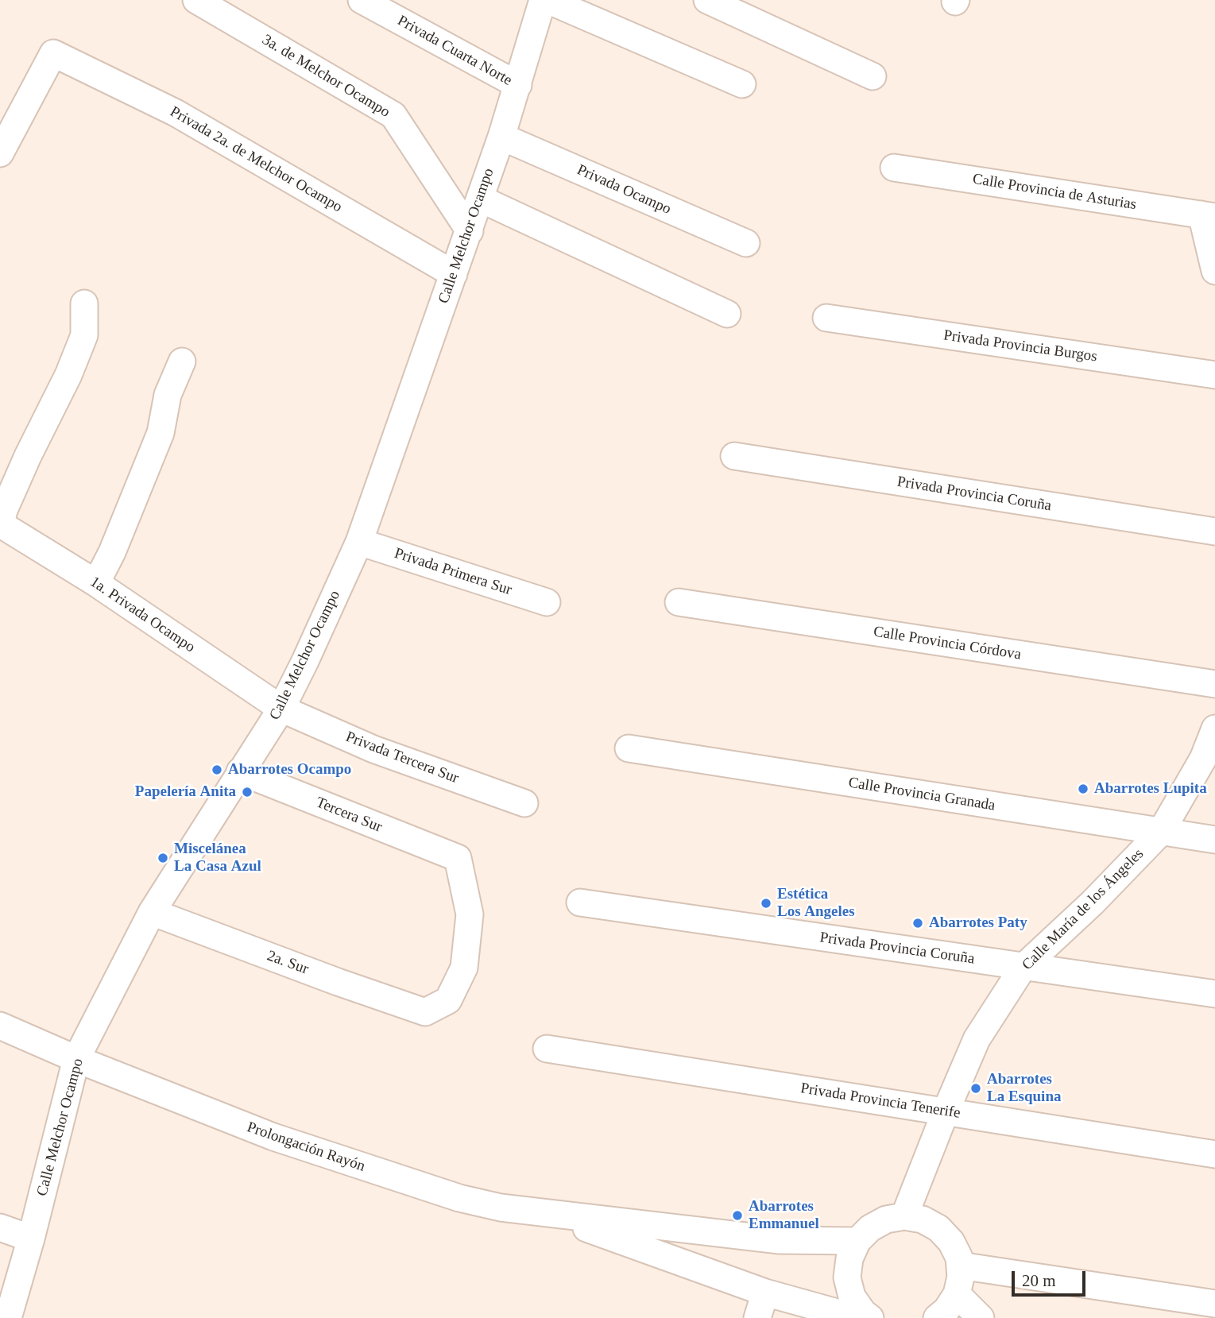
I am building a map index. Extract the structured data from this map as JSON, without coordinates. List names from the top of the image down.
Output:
{
  "streets": {
    "street": [
      "Privada Cuarta Norte",
      "3a. de Melchor Ocampo",
      "Privada 2a. de Melchor Ocampo",
      "Privada Ocampo",
      "Calle Provincia de Asturias",
      "Calle Melchor Ocampo",
      "Privada Provincia Burgos",
      "Privada Provincia Coruña",
      "Privada Primera Sur",
      "1a. Privada Ocampo",
      "Calle Provincia Córdova",
      "Privada Tercera Sur",
      "Calle Provincia Granada",
      "Tercera Sur",
      "Calle María de los Ángeles",
      "2a. Sur",
      "Privada Provincia Tenerife",
      "Prolongación Rayón"
    ]
  },
  "crossings": [
    ["Privada Cuarta Norte", "Calle Melchor Ocampo"],
    ["3a. de Melchor Ocampo", "Calle Melchor Ocampo"],
    ["Privada 2a. de Melchor Ocampo", "Calle Melchor Ocampo"],
    ["Privada Ocampo", "Calle Melchor Ocampo"],
    ["Calle Melchor Ocampo", "Privada Primera Sur"],
    ["Calle Melchor Ocampo", "1a. Privada Ocampo"],
    ["Calle Melchor Ocampo", "Privada Tercera Sur"],
    ["Calle Melchor Ocampo", "Tercera Sur"],
    ["Calle Melchor Ocampo", "2a. Sur"],
    ["Calle Melchor Ocampo", "Prolongación Rayón"],
    ["Privada Provincia Coruña", "Calle María de los Ángeles"],
    ["1a. Privada Ocampo", "Privada Tercera Sur"],
    ["Calle Provincia Granada", "Calle María de los Ángeles"],
    ["Tercera Sur", "2a. Sur"],
    ["Calle María de los Ángeles", "Privada Provincia Tenerife"]
  ],
  "places": [
    "Abarrotes Ocampo",
    "Abarrotes Lupita",
    "Papelería Anita",
    "Miscelánea La Casa Azul",
    "Estética Los Angeles",
    "Abarrotes Paty",
    "Abarrotes La Esquina",
    "Abarrotes Emmanuel"
  ],
  "scale_bar": "20 m"
}
